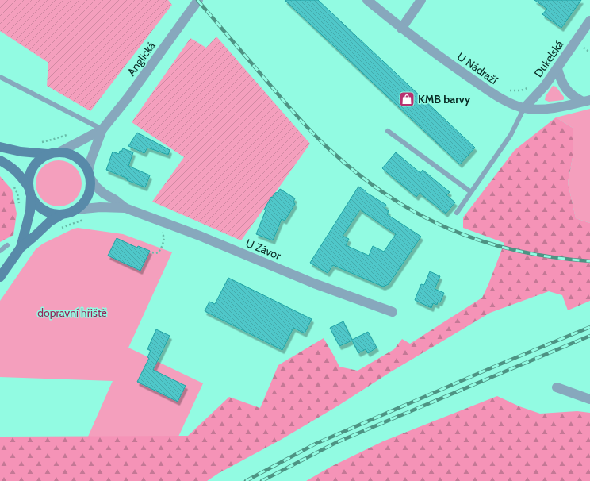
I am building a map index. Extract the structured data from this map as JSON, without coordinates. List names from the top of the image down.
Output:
{
  "streets": {
    "street": [
      "Anglická",
      "Dukelská",
      "U Nádraží",
      "U Závor"
    ]
  },
  "crossings": [
    ["Anglická", "U Závor"],
    ["Dukelská", "U Nádraží"]
  ],
  "parks": ["dopravní hřiště"],
  "places": {
    "shop": ["KMB barvy"]
  }
}
